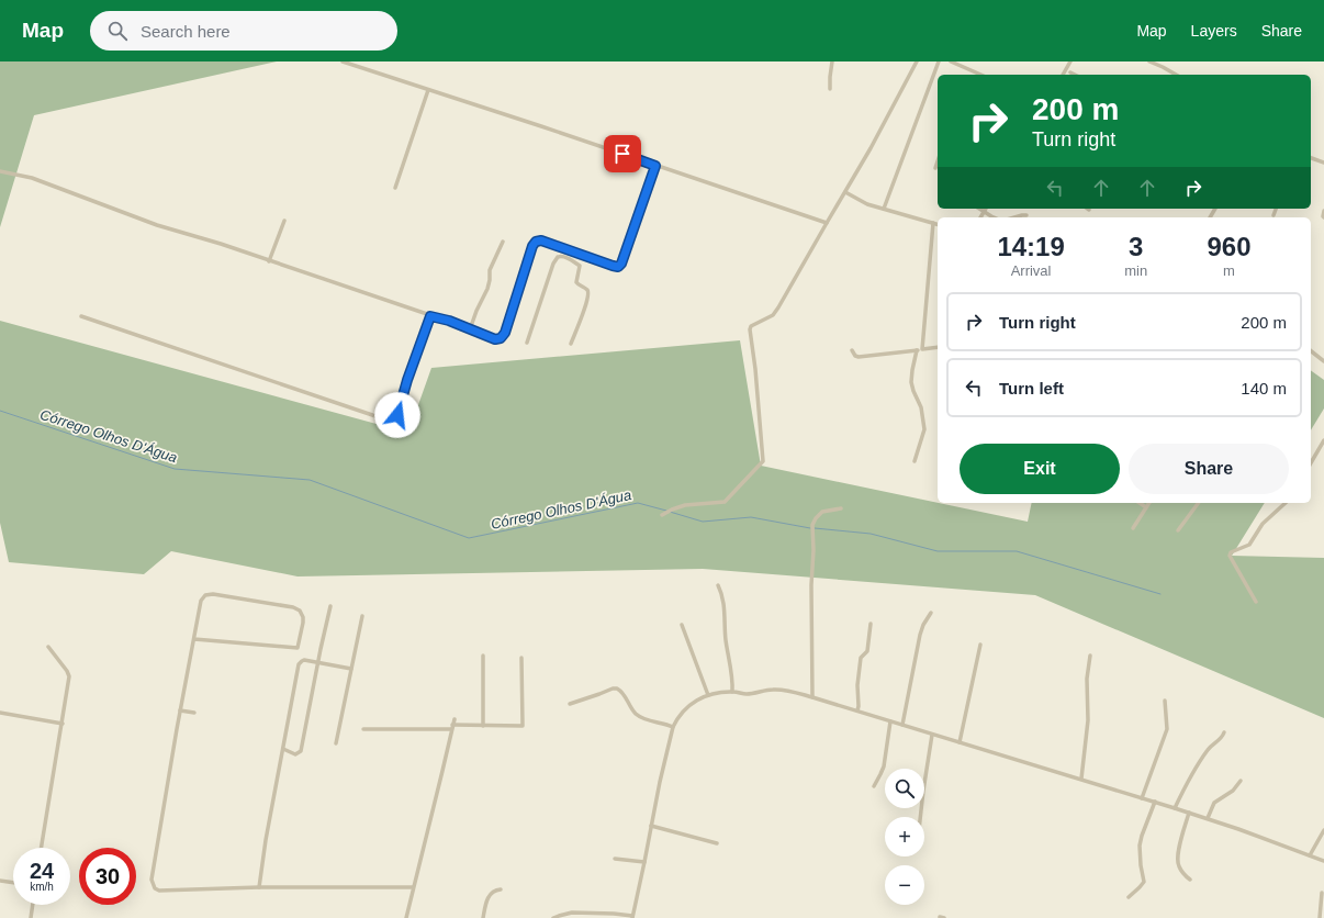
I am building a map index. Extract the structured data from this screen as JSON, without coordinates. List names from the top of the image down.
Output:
{
  "water": ["Córrego Olhos D'Água"],
  "page": {
    "header": "Map",
    "search": "Search here",
    "nav": ["Map", "Layers", "Share"],
    "turn": ["200 m", "Turn right"],
    "eta": [
      "14:19",
      "Arrival",
      "3",
      "min",
      "960",
      "m"
    ],
    "list": [
      {
        "name": "Turn right",
        "value": "200 m"
      },
      {
        "name": "Turn left",
        "value": "140 m"
      }
    ],
    "buttons": ["Exit", "Share"],
    "map_buttons": ["+", "−"],
    "speed": "24 km/h",
    "limit": "30"
  }
}
